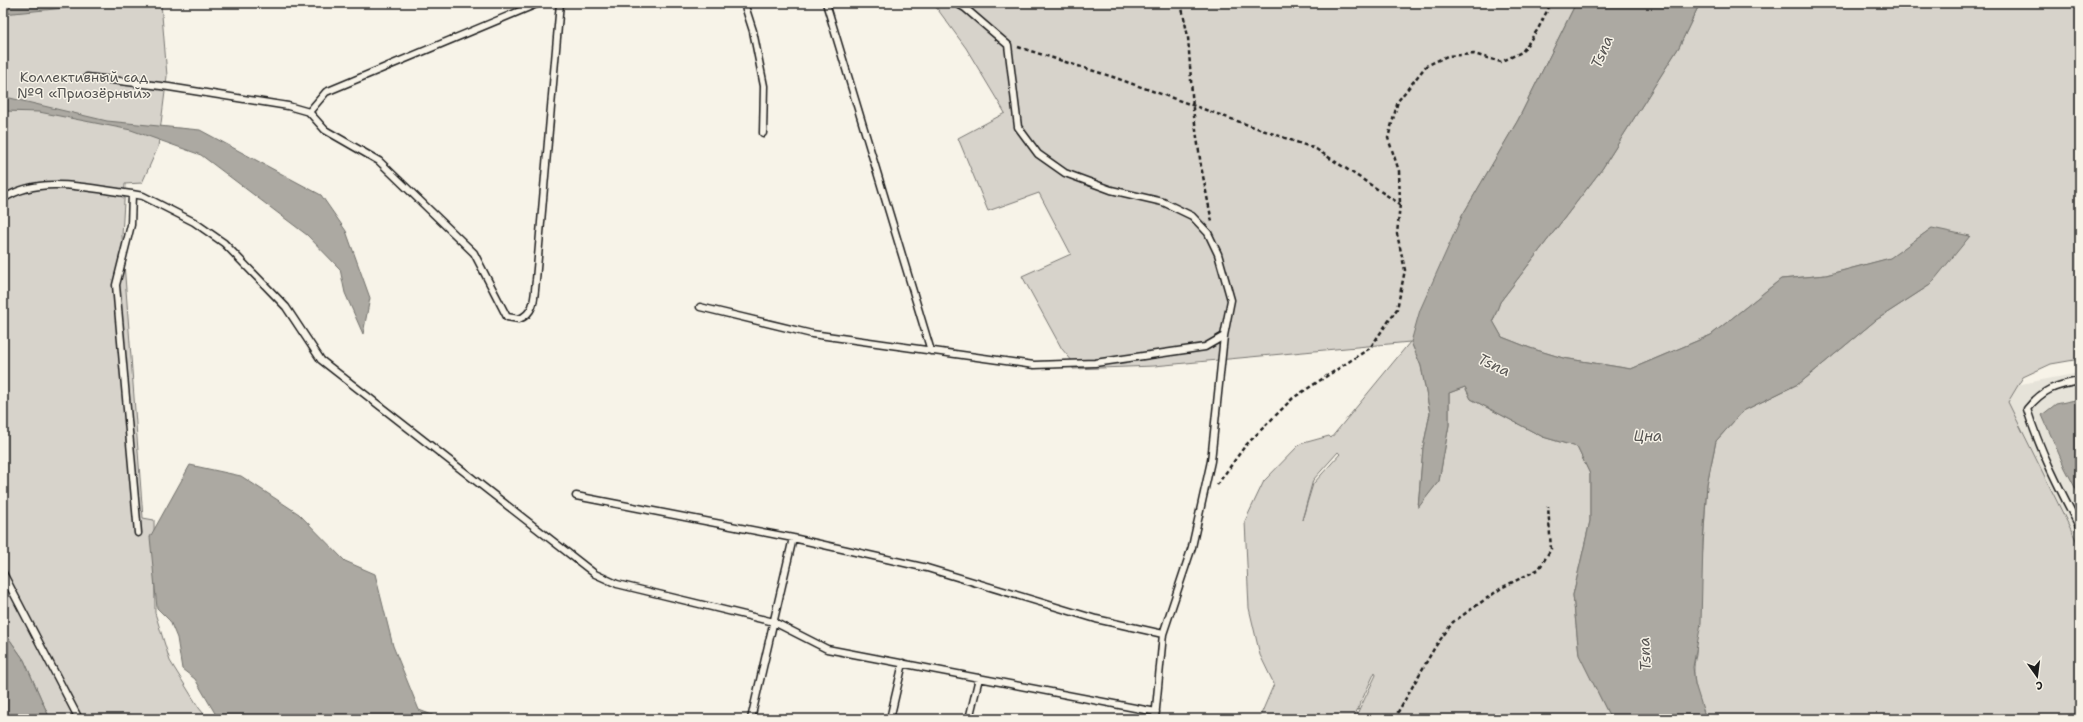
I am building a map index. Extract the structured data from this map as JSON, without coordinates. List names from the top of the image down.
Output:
{
  "water": ["Tsna", "Цна"],
  "parks": ["Коллективный сад №9 «Приозёрный»"],
  "north": "bottom"
}
